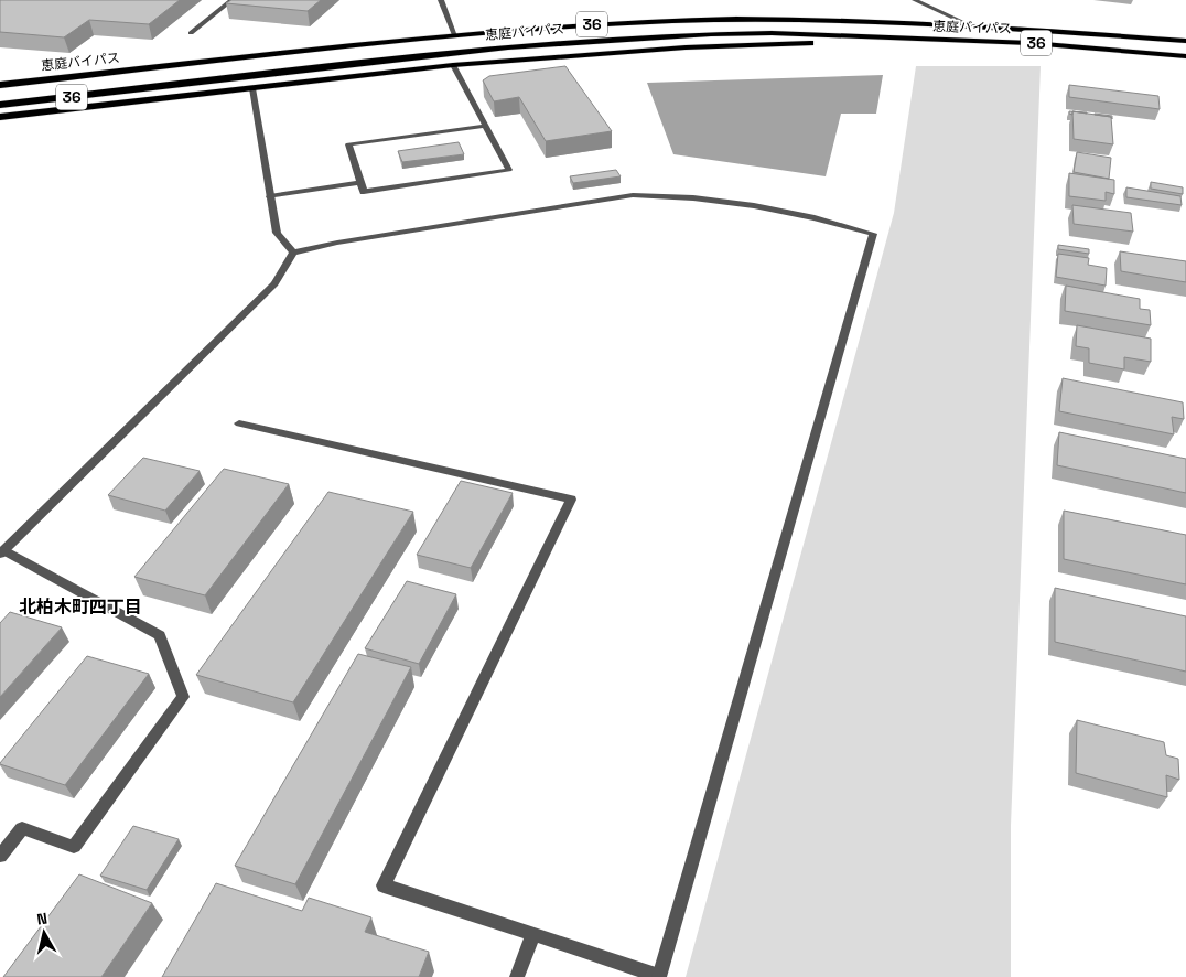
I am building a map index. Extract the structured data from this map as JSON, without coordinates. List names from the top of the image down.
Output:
{
  "streets": {
    "highway": ["36", "恵庭バイパス"]
  },
  "districts": ["北柏木町四丁目"],
  "north": "top"
}
